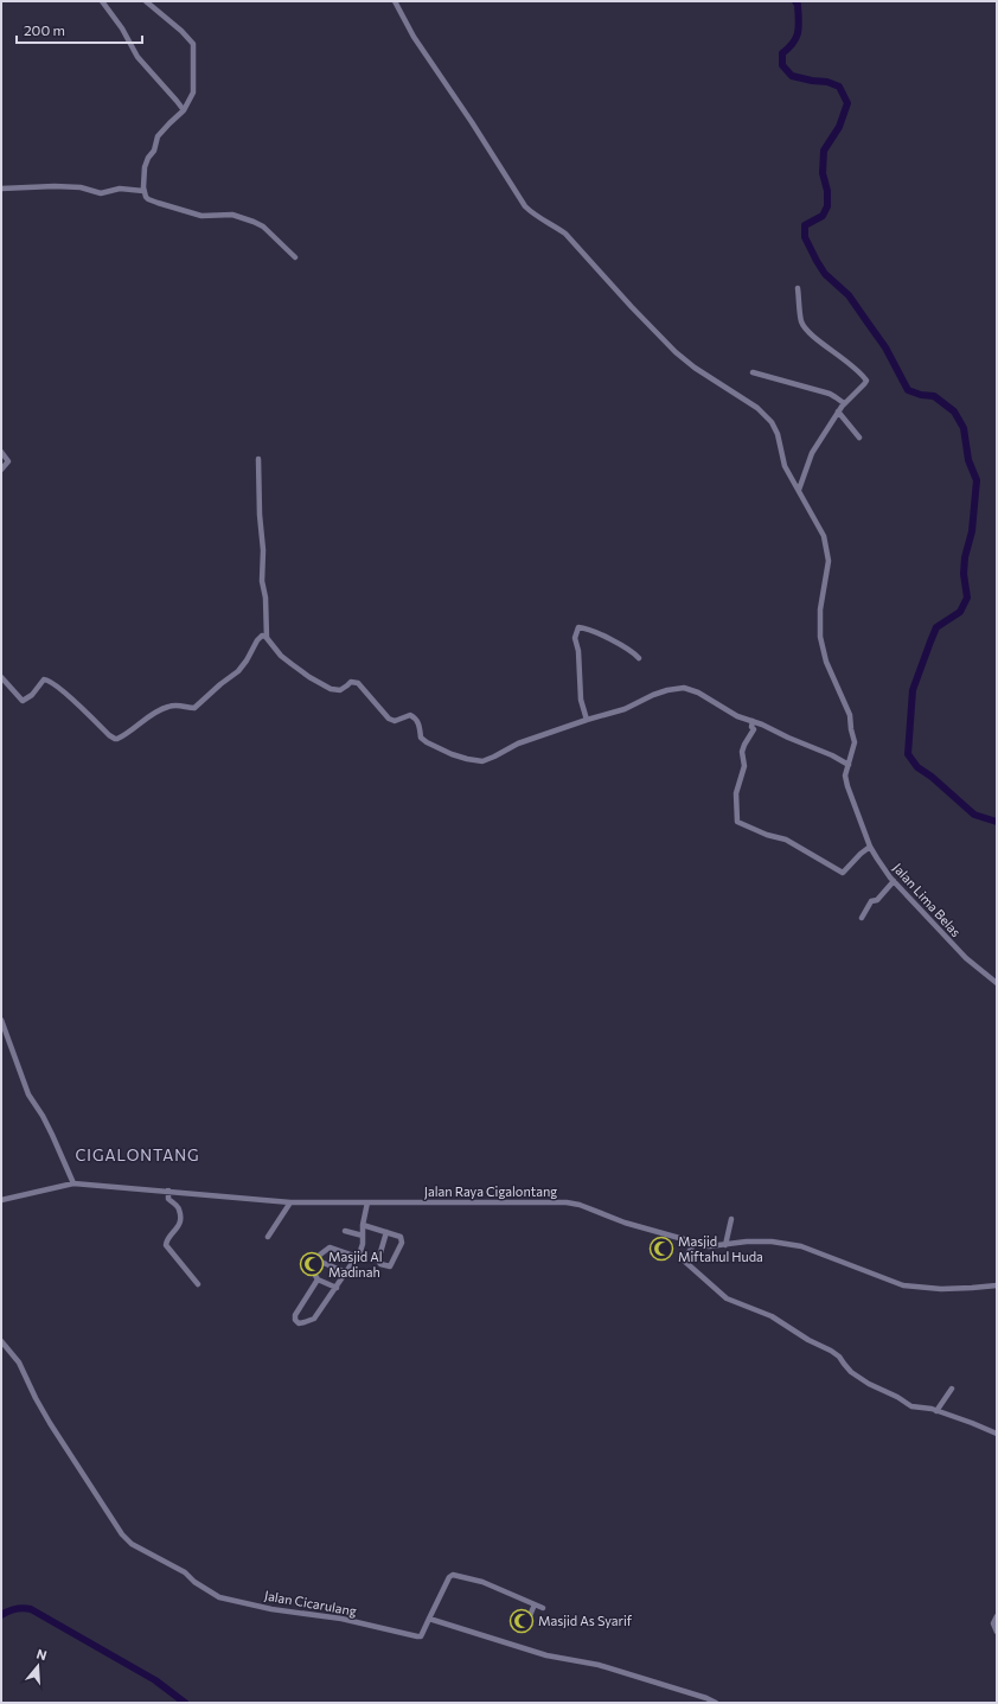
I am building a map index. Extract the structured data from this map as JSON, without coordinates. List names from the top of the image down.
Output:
{
  "streets": {
    "street": ["Jalan Lima Belas", "Jalan Raya Cigalontang", "Jalan Cicarulang"]
  },
  "districts": ["CIGALONTANG"],
  "places": {
    "mosque": ["Masjid Miftahul Huda", "Masjid Al Madinah", "Masjid As Syarif"]
  },
  "scale_bar": "200 m",
  "north": "top"
}
